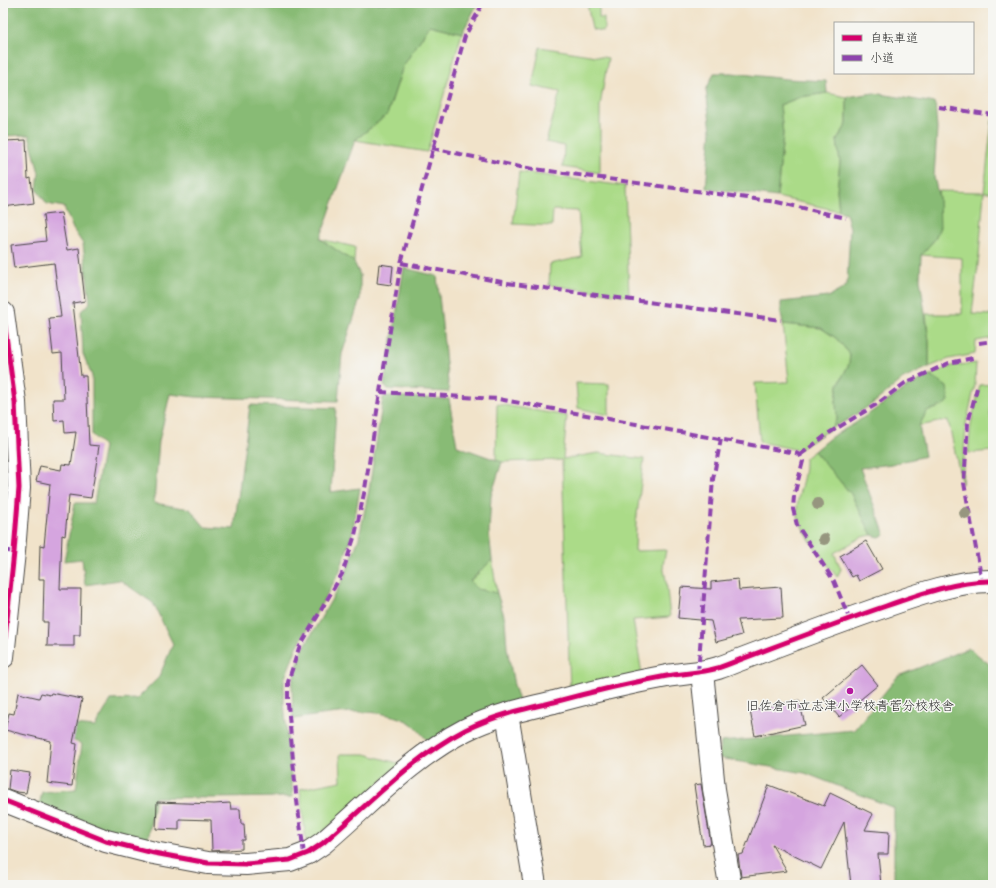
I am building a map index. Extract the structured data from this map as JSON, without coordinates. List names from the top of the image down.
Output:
{
  "places": ["旧佐倉市立志津小学校青菅分校校舎"],
  "legend": ["自転車道", "小道"]
}
